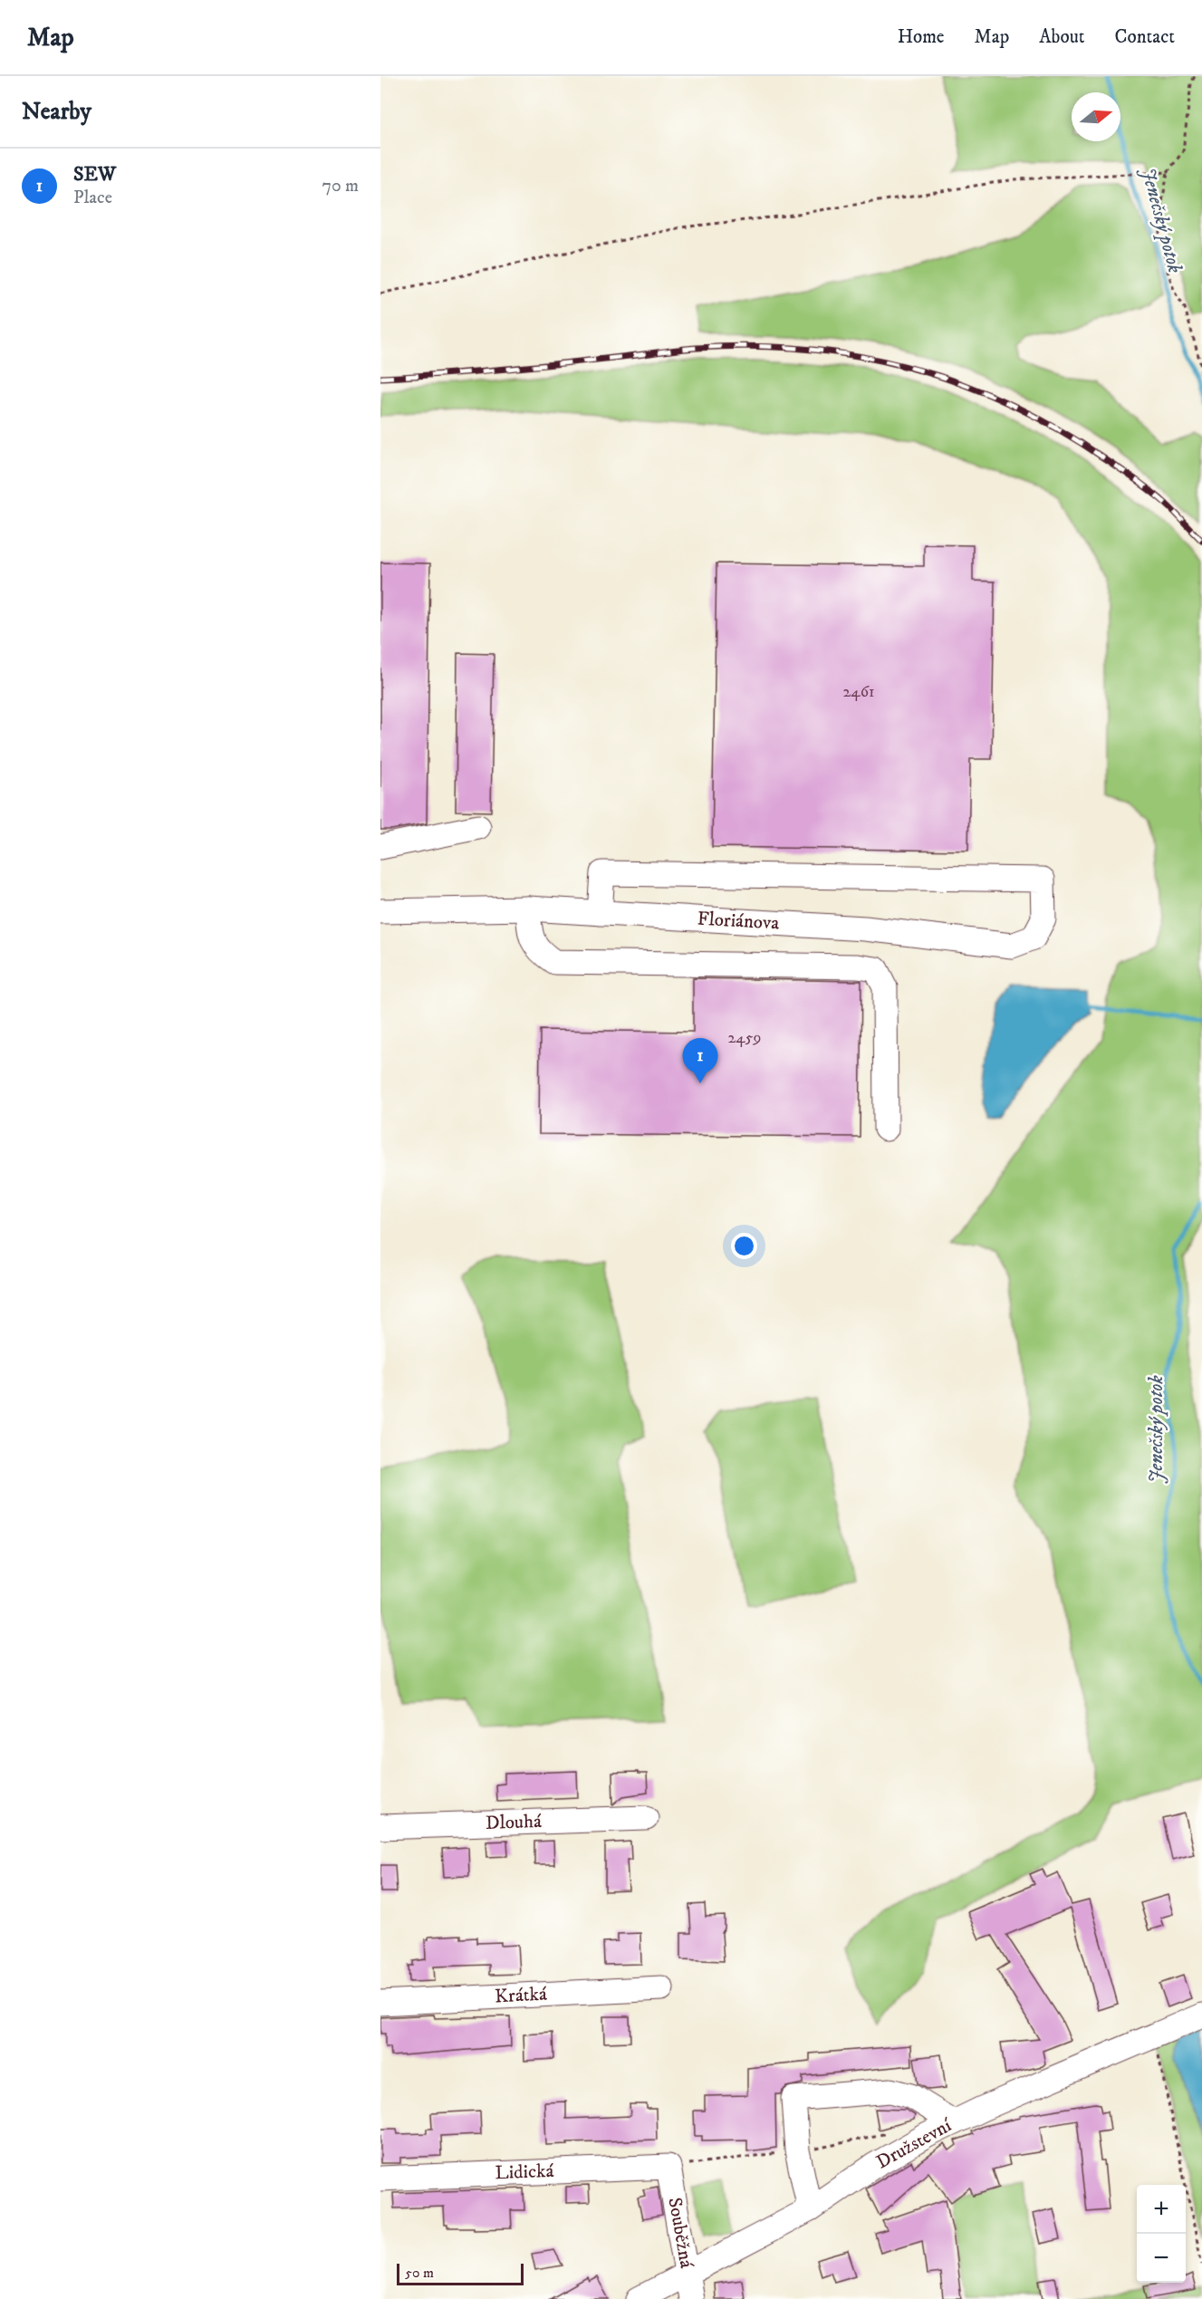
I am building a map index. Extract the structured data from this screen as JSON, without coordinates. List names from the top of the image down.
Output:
{
  "streets": {
    "street": [
      "Floriánova",
      "Dlouhá",
      "Krátká",
      "Družstevní",
      "Lidická",
      "Souběžná"
    ]
  },
  "crossings": [
    ["Družstevní", "Souběžná"],
    ["Lidická", "Souběžná"]
  ],
  "water": ["Jenečský potok"],
  "house_numbers": ["2461", "2459"],
  "scale_bar": "50 m",
  "north": "right",
  "page": {
    "header": "Map",
    "nav": [
      "Home",
      "Map",
      "About",
      "Contact"
    ],
    "heading": "Nearby",
    "list": [
      {
        "mark": "1",
        "name": "SEW",
        "note": "Place",
        "value": "70 m"
      }
    ],
    "pins": "1",
    "map_buttons": ["+", "−"],
    "scale": "50 m"
  }
}
